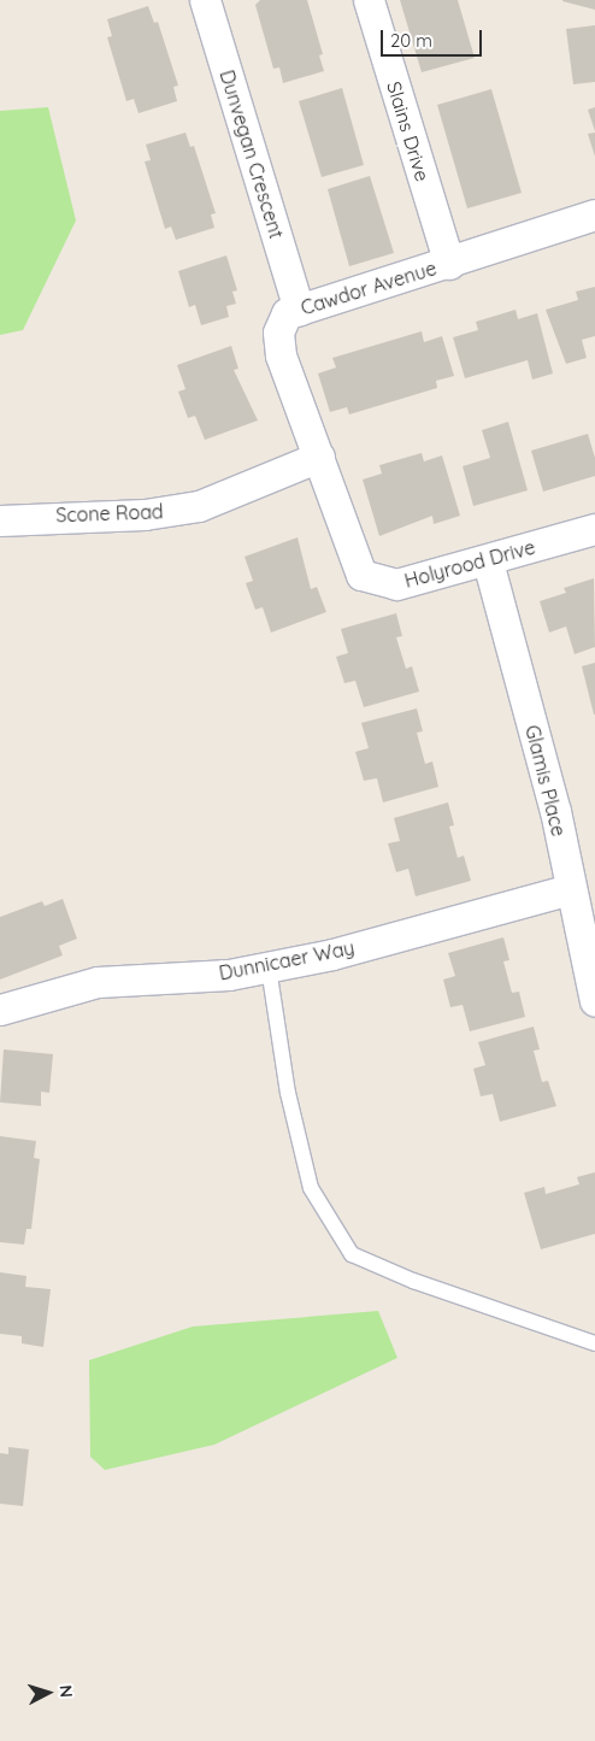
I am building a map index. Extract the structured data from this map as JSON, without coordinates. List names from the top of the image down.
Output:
{
  "streets": {
    "street": [
      "Slains Drive",
      "Dunvegan Crescent",
      "Cawdor Avenue",
      "Scone Road",
      "Holyrood Drive",
      "Glamis Place",
      "Dunnicaer Way"
    ]
  },
  "crossings": [
    ["Slains Drive", "Cawdor Avenue"],
    ["Dunvegan Crescent", "Cawdor Avenue"],
    ["Cawdor Avenue", "Scone Road"],
    ["Cawdor Avenue", "Holyrood Drive"],
    ["Scone Road", "Holyrood Drive"],
    ["Holyrood Drive", "Glamis Place"],
    ["Glamis Place", "Dunnicaer Way"]
  ],
  "scale_bar": "20 m",
  "north": "right"
}
